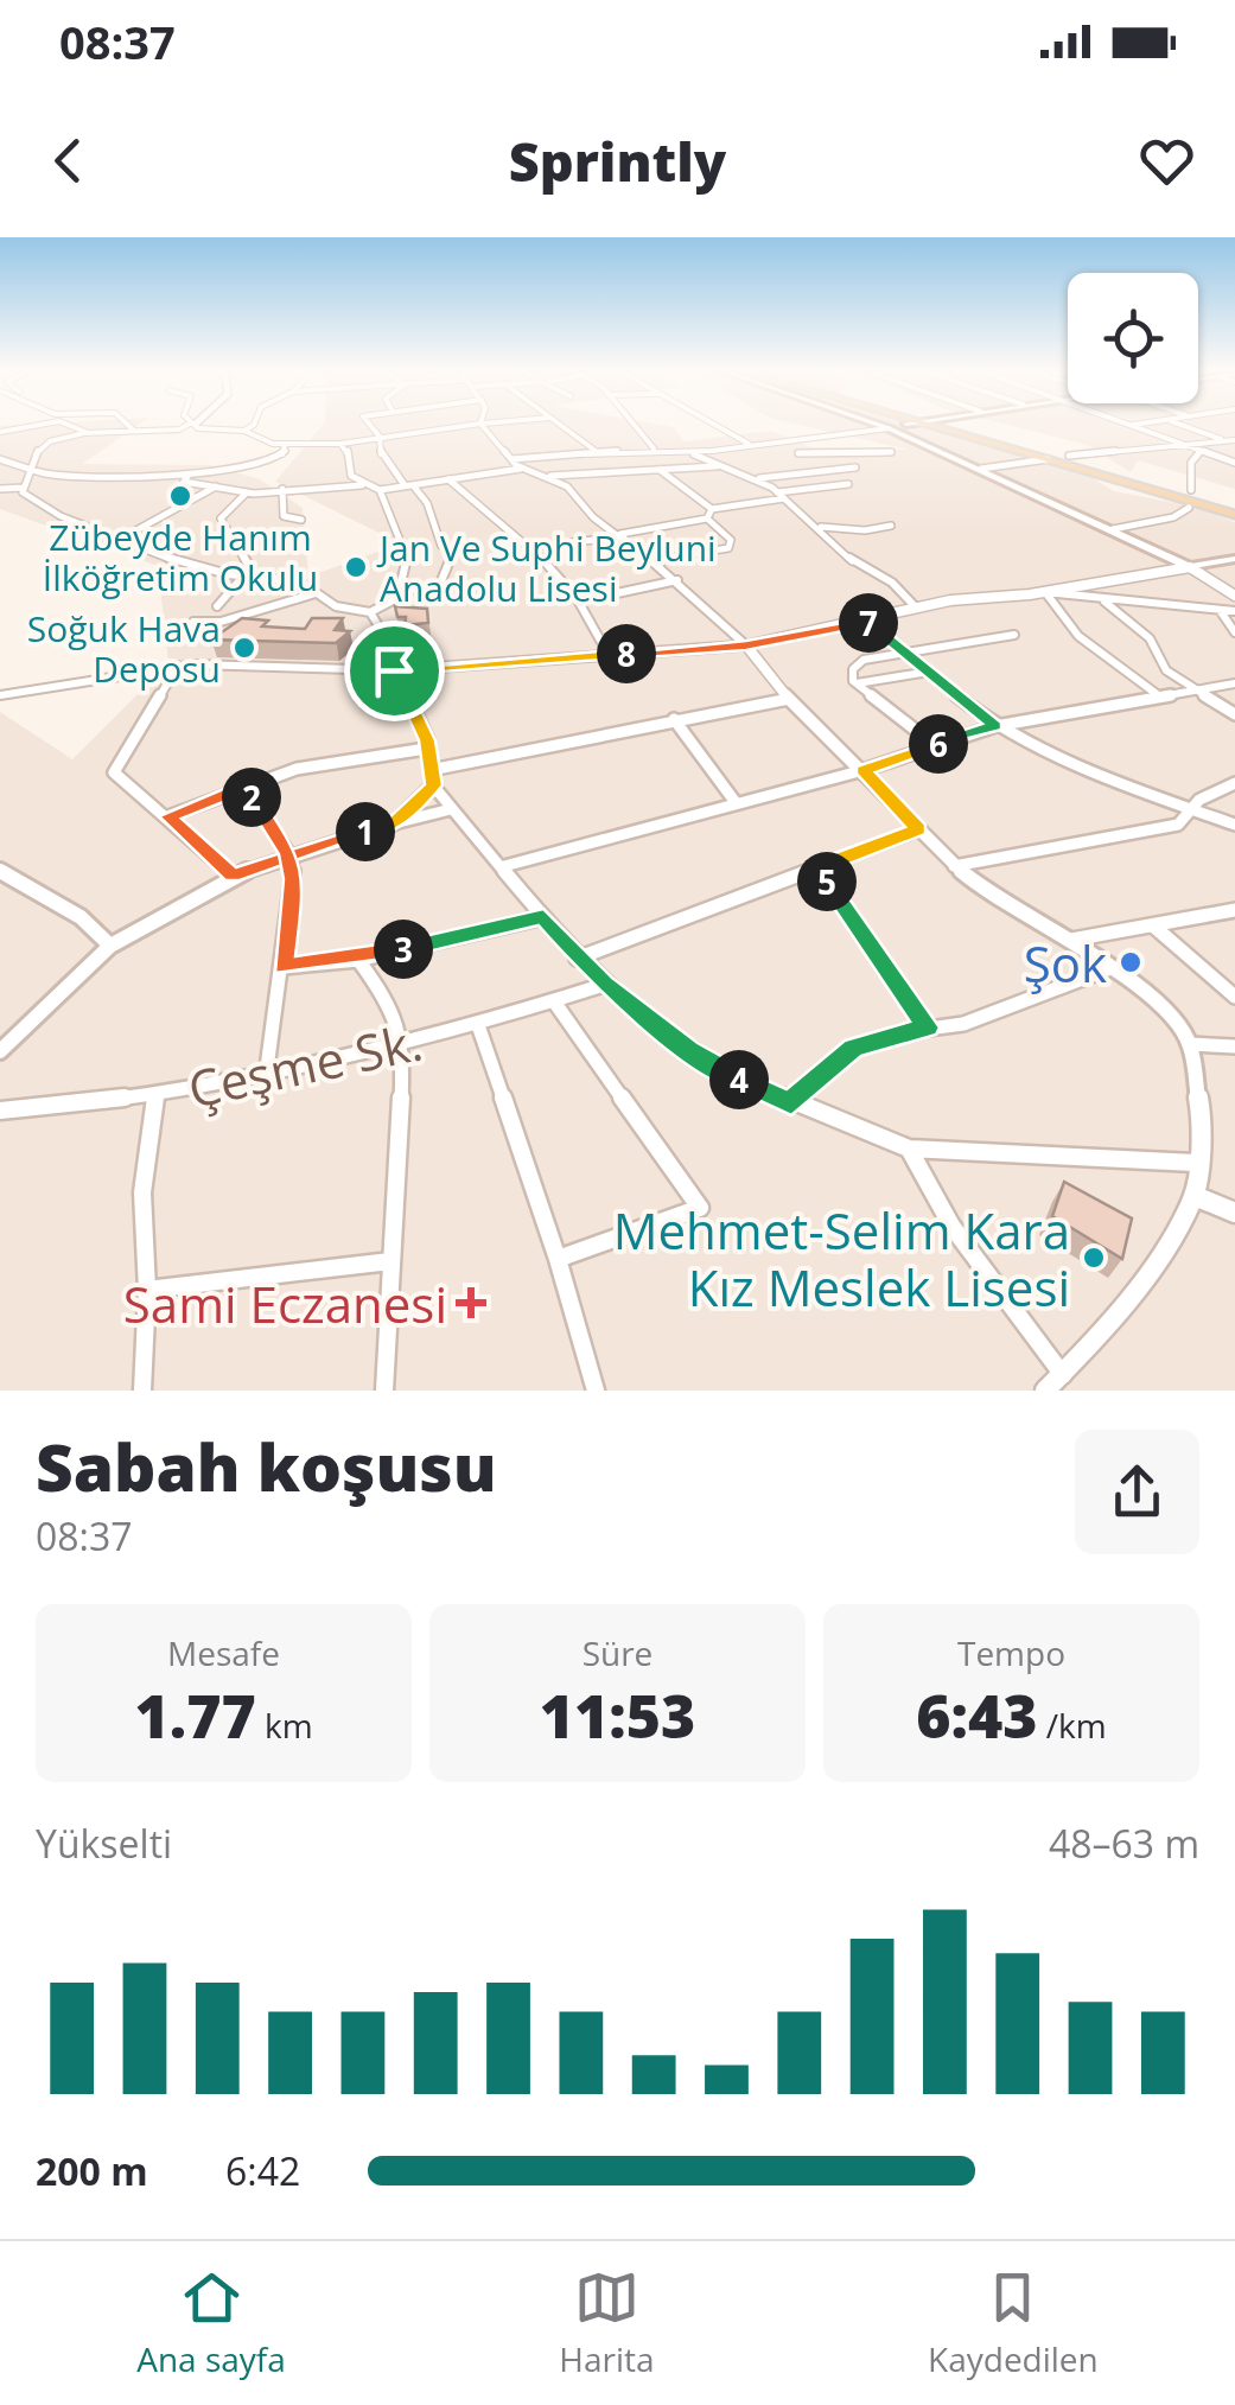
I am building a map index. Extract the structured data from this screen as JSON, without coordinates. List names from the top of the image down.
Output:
{
  "streets": {
    "street": ["Çeşme Sk."]
  },
  "places": {
    "other": [
      "Zübeyde Hanım İlköğretim Okulu",
      "Jan Ve Suphi Beyluni Anadolu Lisesi",
      "Soğuk Hava Deposu",
      "Şok",
      "Mehmet-Selim Kara Kız Meslek Lisesi"
    ],
    "health": ["Sami Eczanesi"]
  },
  "page": {
    "status": "08:37",
    "header": "Sprintly",
    "pins": [
      "7",
      "8",
      "6",
      "2",
      "1",
      "5",
      "3",
      "4"
    ],
    "heading": ["Sabah koşusu", "08:37"],
    "stats": [
      ["Mesafe", "1.77 km"],
      ["Süre", "11:53"],
      ["Tempo", "6:43 /km"]
    ],
    "chart": ["Yükselti", "48–63 m"],
    "list": [
      {
        "name": "200 m",
        "note": "6:42"
      }
    ],
    "tabs": ["Ana sayfa", "Harita", "Kaydedilen"]
  }
}
